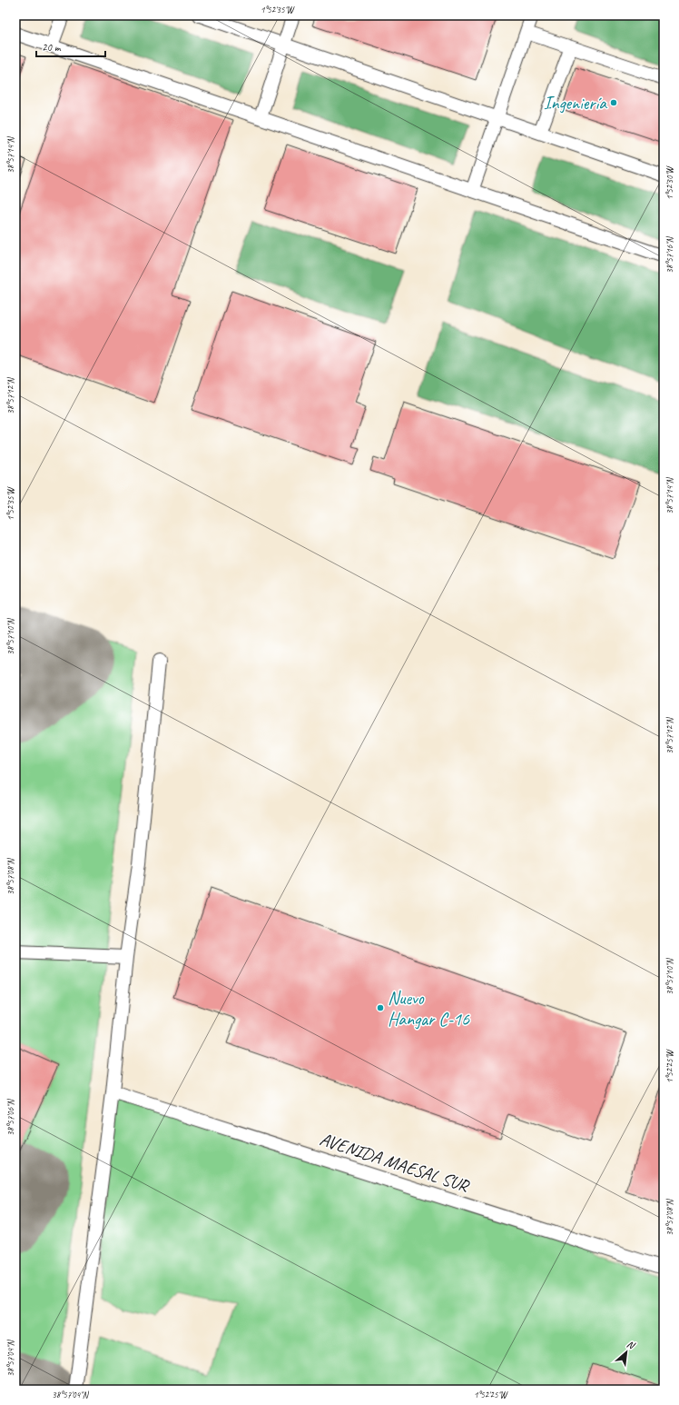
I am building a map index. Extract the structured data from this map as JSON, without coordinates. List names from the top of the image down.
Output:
{
  "streets": {
    "lane": ["AVENIDA MAESAL SUR"]
  },
  "places": ["Ingeniería", "Nuevo Hangar C-16"],
  "scale_bar": "20 m",
  "north": "top right",
  "coordinates": [
    "1°52'35\"W",
    "38°57'14\"N",
    "1°52'30\"W",
    "38°57'16\"N",
    "38°57'12\"N",
    "38°57'10\"N",
    "38°57'08\"N",
    "1°52'25\"W",
    "38°57'06\"N",
    "38°57'04\"N"
  ]
}
